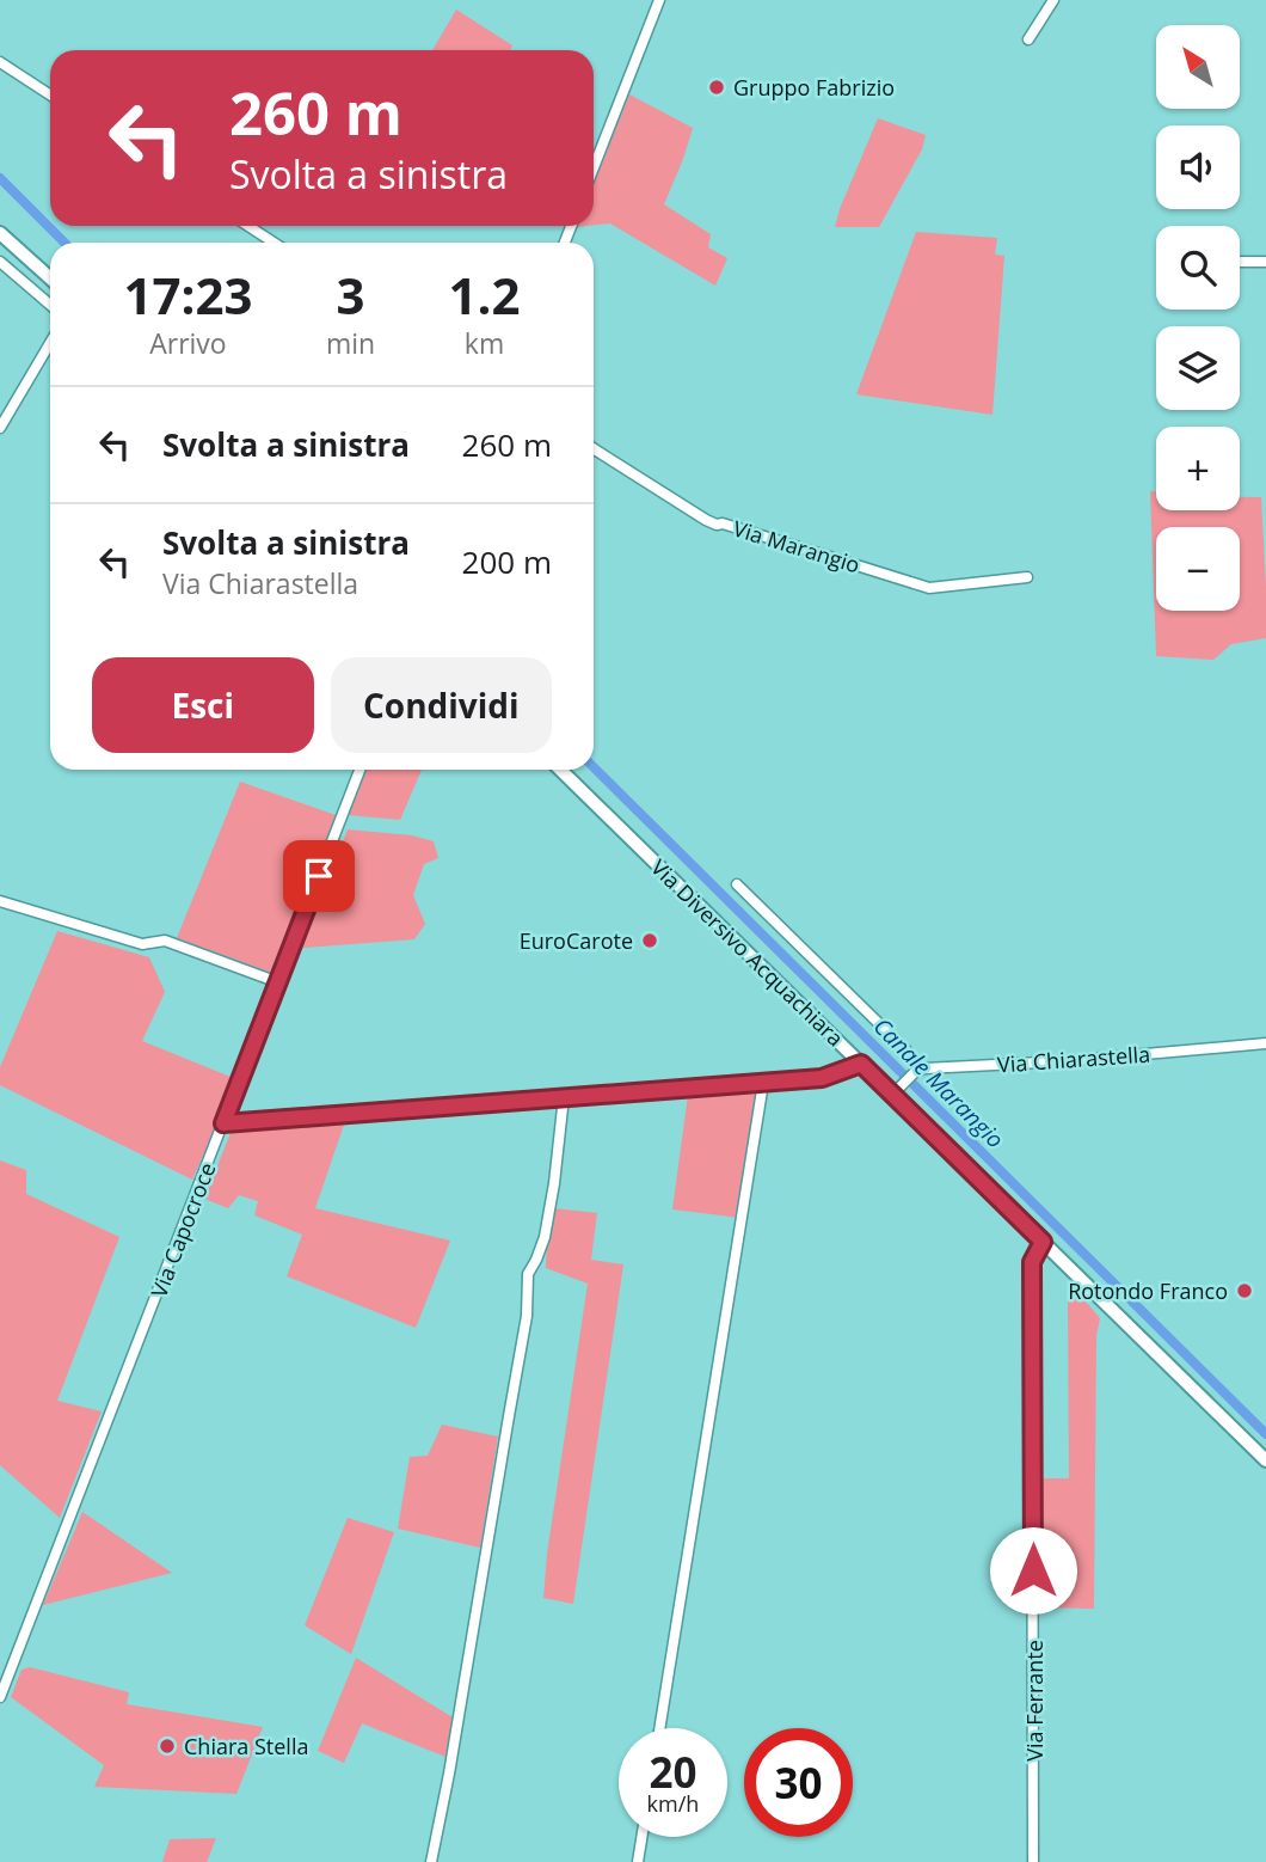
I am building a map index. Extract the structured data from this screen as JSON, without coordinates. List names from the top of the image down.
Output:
{
  "streets": {
    "main road": ["Via Diversivo Acquachiara"],
    "street": [
      "Via Marangio",
      "Via Chiarastella",
      "Via Capocroce",
      "Via Ferrante"
    ]
  },
  "crossings": [
    ["Via Diversivo Acquachiara", "Via Ferrante"]
  ],
  "water": ["Canale Marangio"],
  "places": [
    "Gruppo Fabrizio",
    "EuroCarote",
    "Rotondo Franco",
    "Chiara Stella"
  ],
  "north": "top left",
  "page": {
    "map_buttons": ["+", "−"],
    "turn": ["260 m", "Svolta a sinistra"],
    "eta": [
      "17:23",
      "Arrivo",
      "3",
      "min",
      "1.2",
      "km"
    ],
    "list": [
      {
        "name": "Svolta a sinistra",
        "value": "260 m"
      },
      {
        "name": "Svolta a sinistra",
        "note": "Via Chiarastella",
        "value": "200 m"
      }
    ],
    "buttons": ["Esci", "Condividi"],
    "speed": "20 km/h",
    "limit": "30"
  }
}
